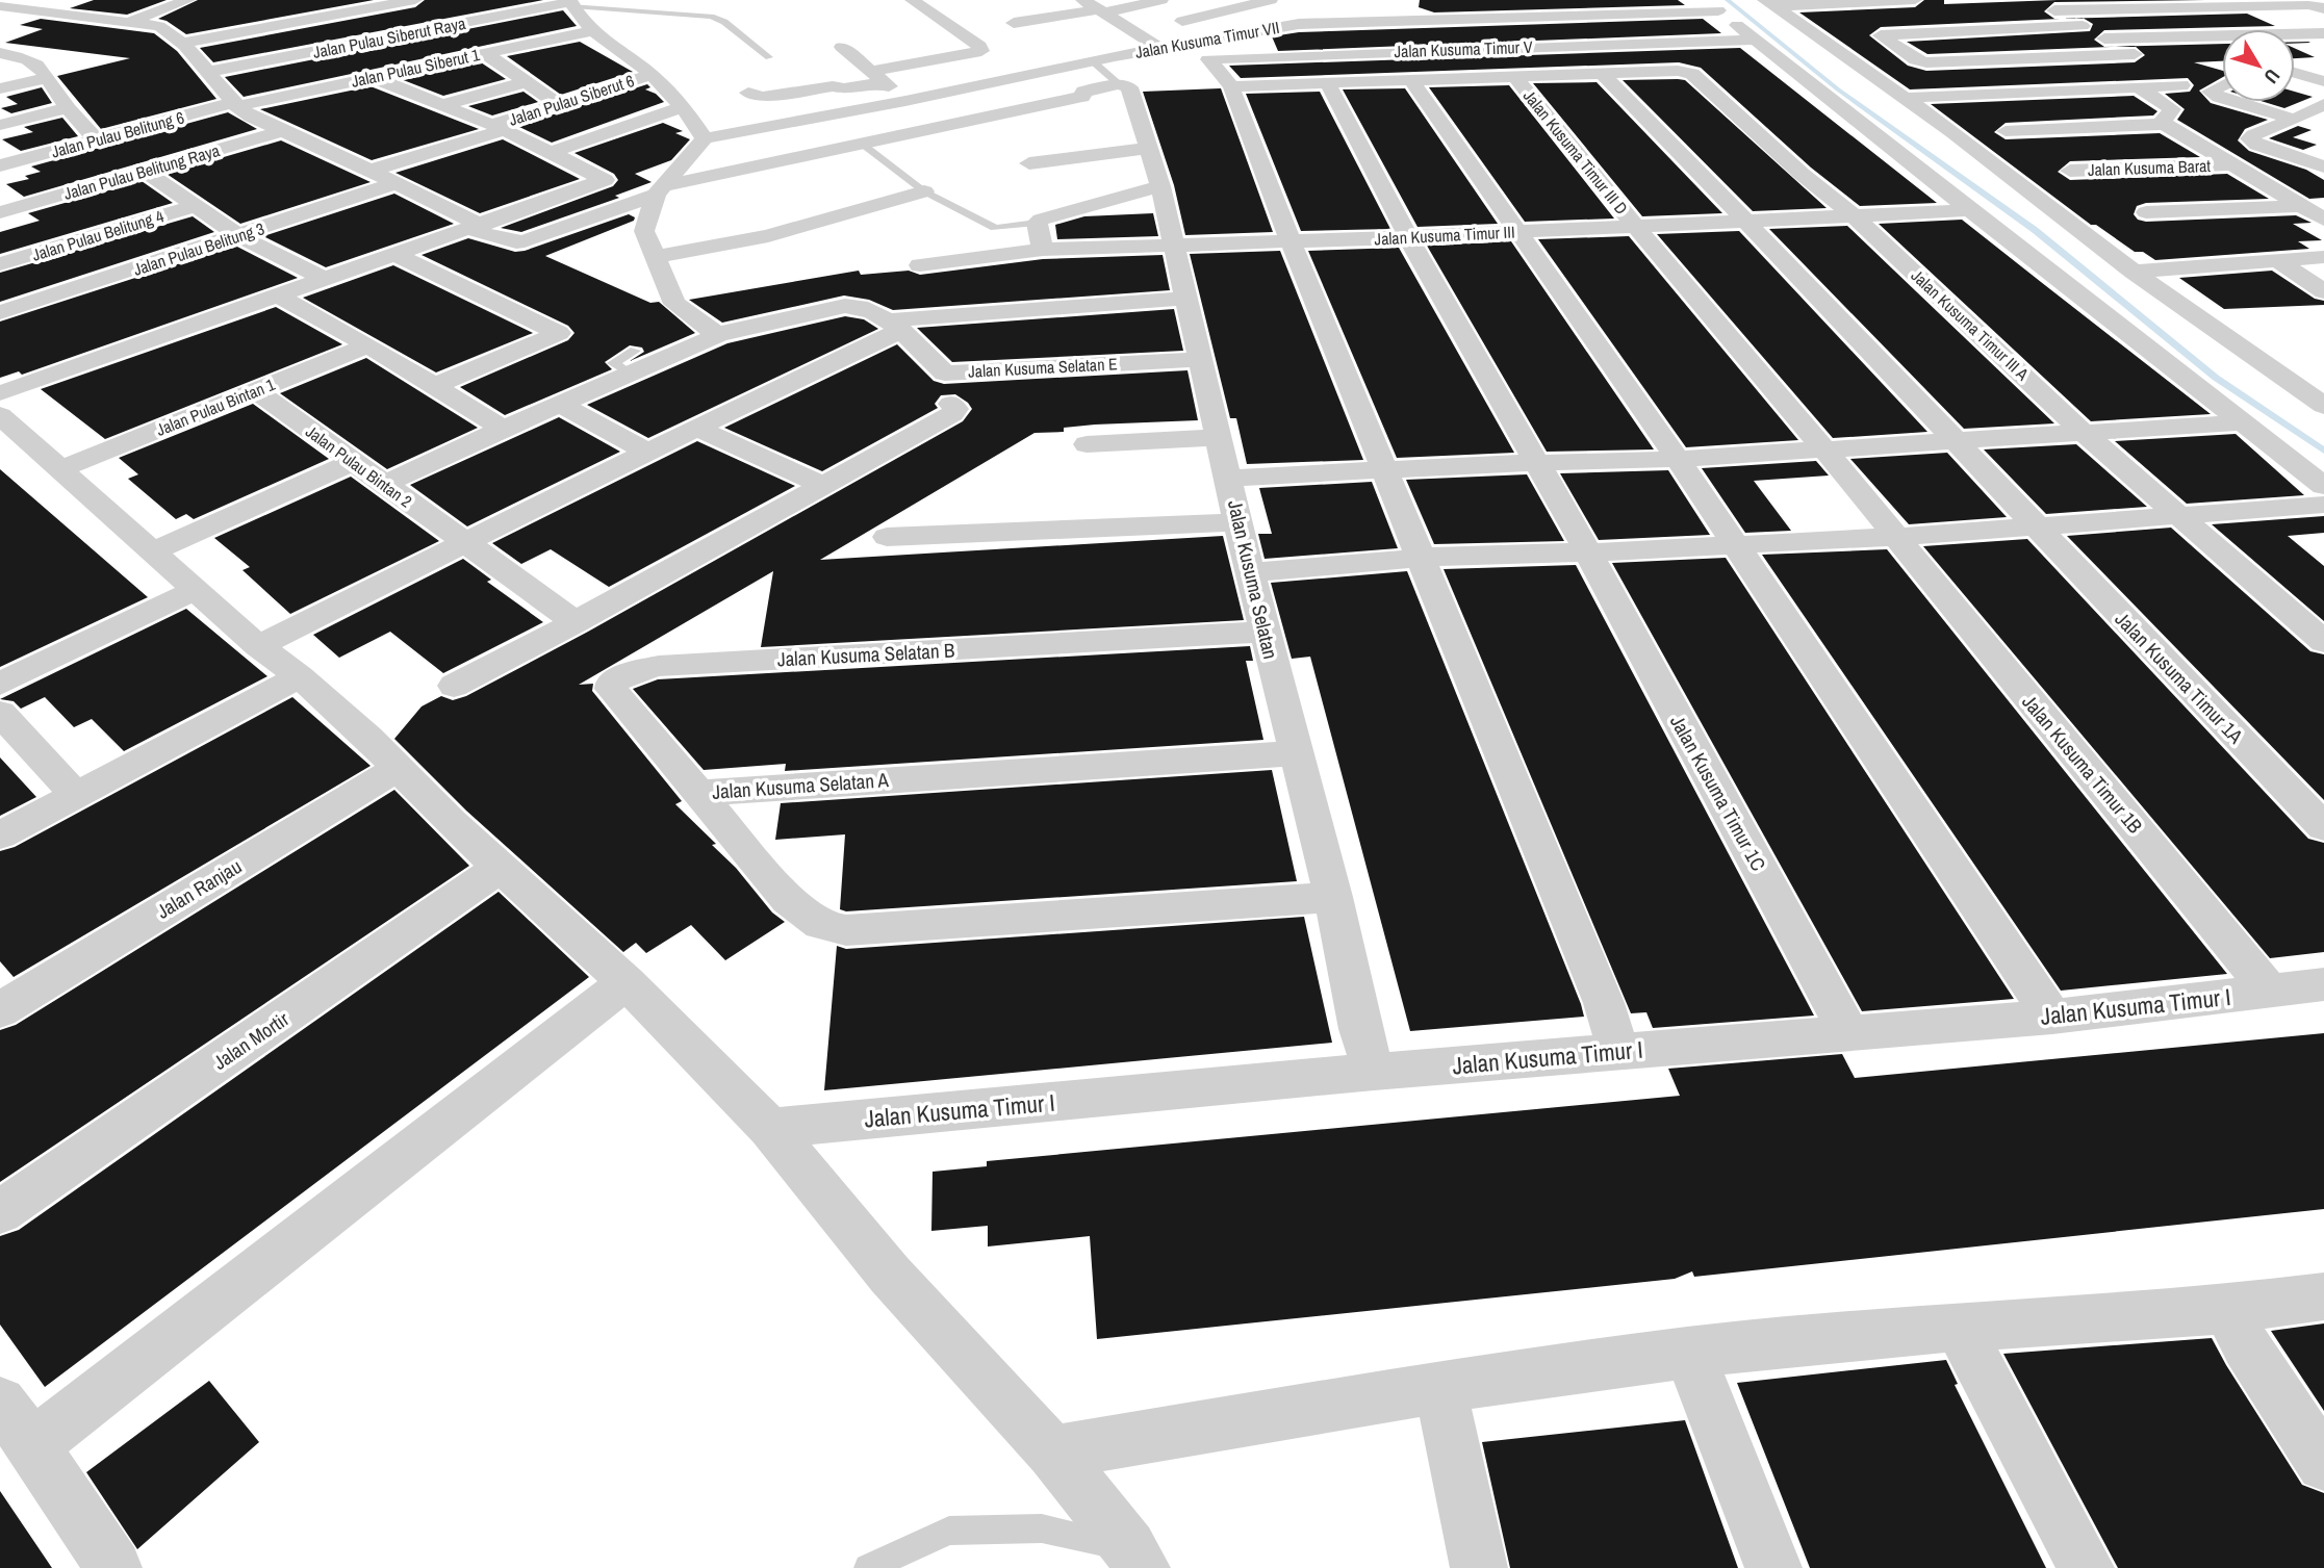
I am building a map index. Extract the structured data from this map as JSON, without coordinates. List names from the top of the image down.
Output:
{
  "streets": {
    "street": [
      "Jalan Pulau Siberut Raya",
      "Jalan Kusuma Timur VII",
      "Jalan Kusuma Timur V",
      "Jalan Pulau Siberut 1",
      "Jalan Pulau Siberut 6",
      "Jalan Pulau Belitung 6",
      "Jalan Kusuma Timur III D",
      "Jalan Kusuma Barat",
      "Jalan Pulau Belitung Raya",
      "Jalan Pulau Belitung 4",
      "Jalan Kusuma Timur III",
      "Jalan Pulau Belitung 3",
      "Jalan Kusuma Timur III A",
      "Jalan Kusuma Selatan E",
      "Jalan Pulau Bintan 1",
      "Jalan Pulau Bintan 2",
      "Jalan Kusuma Selatan",
      "Jalan Kusuma Selatan B",
      "Jalan Kusuma Timur 1A",
      "Jalan Kusuma Timur 1B",
      "Jalan Kusuma Selatan A",
      "Jalan Kusuma Timur 1C",
      "Jalan Ranjau",
      "Jalan Kusuma Timur I",
      "Jalan Mortir"
    ]
  },
  "crossings": [
    ["Jalan Kusuma Timur V", "Jalan Kusuma Timur III A"],
    ["Jalan Pulau Siberut 1", "Jalan Pulau Belitung 6"],
    ["Jalan Kusuma Timur III D", "Jalan Kusuma Timur III"],
    ["Jalan Kusuma Timur III D", "Jalan Kusuma Timur III A"],
    ["Jalan Kusuma Timur III D", "Jalan Kusuma Timur 1B"],
    ["Jalan Kusuma Timur III", "Jalan Kusuma Timur III A"],
    ["Jalan Kusuma Timur III", "Jalan Kusuma Selatan"],
    ["Jalan Kusuma Timur III", "Jalan Kusuma Timur 1A"],
    ["Jalan Kusuma Timur III", "Jalan Kusuma Timur 1C"],
    ["Jalan Kusuma Timur III A", "Jalan Kusuma Timur 1A"],
    ["Jalan Kusuma Timur III A", "Jalan Kusuma Timur 1C"],
    ["Jalan Kusuma Selatan E", "Jalan Kusuma Selatan"],
    ["Jalan Pulau Bintan 1", "Jalan Pulau Bintan 2"],
    ["Jalan Kusuma Selatan", "Jalan Kusuma Selatan B"],
    ["Jalan Kusuma Selatan", "Jalan Kusuma Selatan A"],
    ["Jalan Kusuma Selatan", "Jalan Kusuma Timur I"],
    ["Jalan Kusuma Selatan B", "Jalan Kusuma Selatan A"],
    ["Jalan Kusuma Timur 1B", "Jalan Kusuma Timur I"],
    ["Jalan Kusuma Timur 1C", "Jalan Kusuma Timur I"]
  ],
  "north": "bottom right"
}
